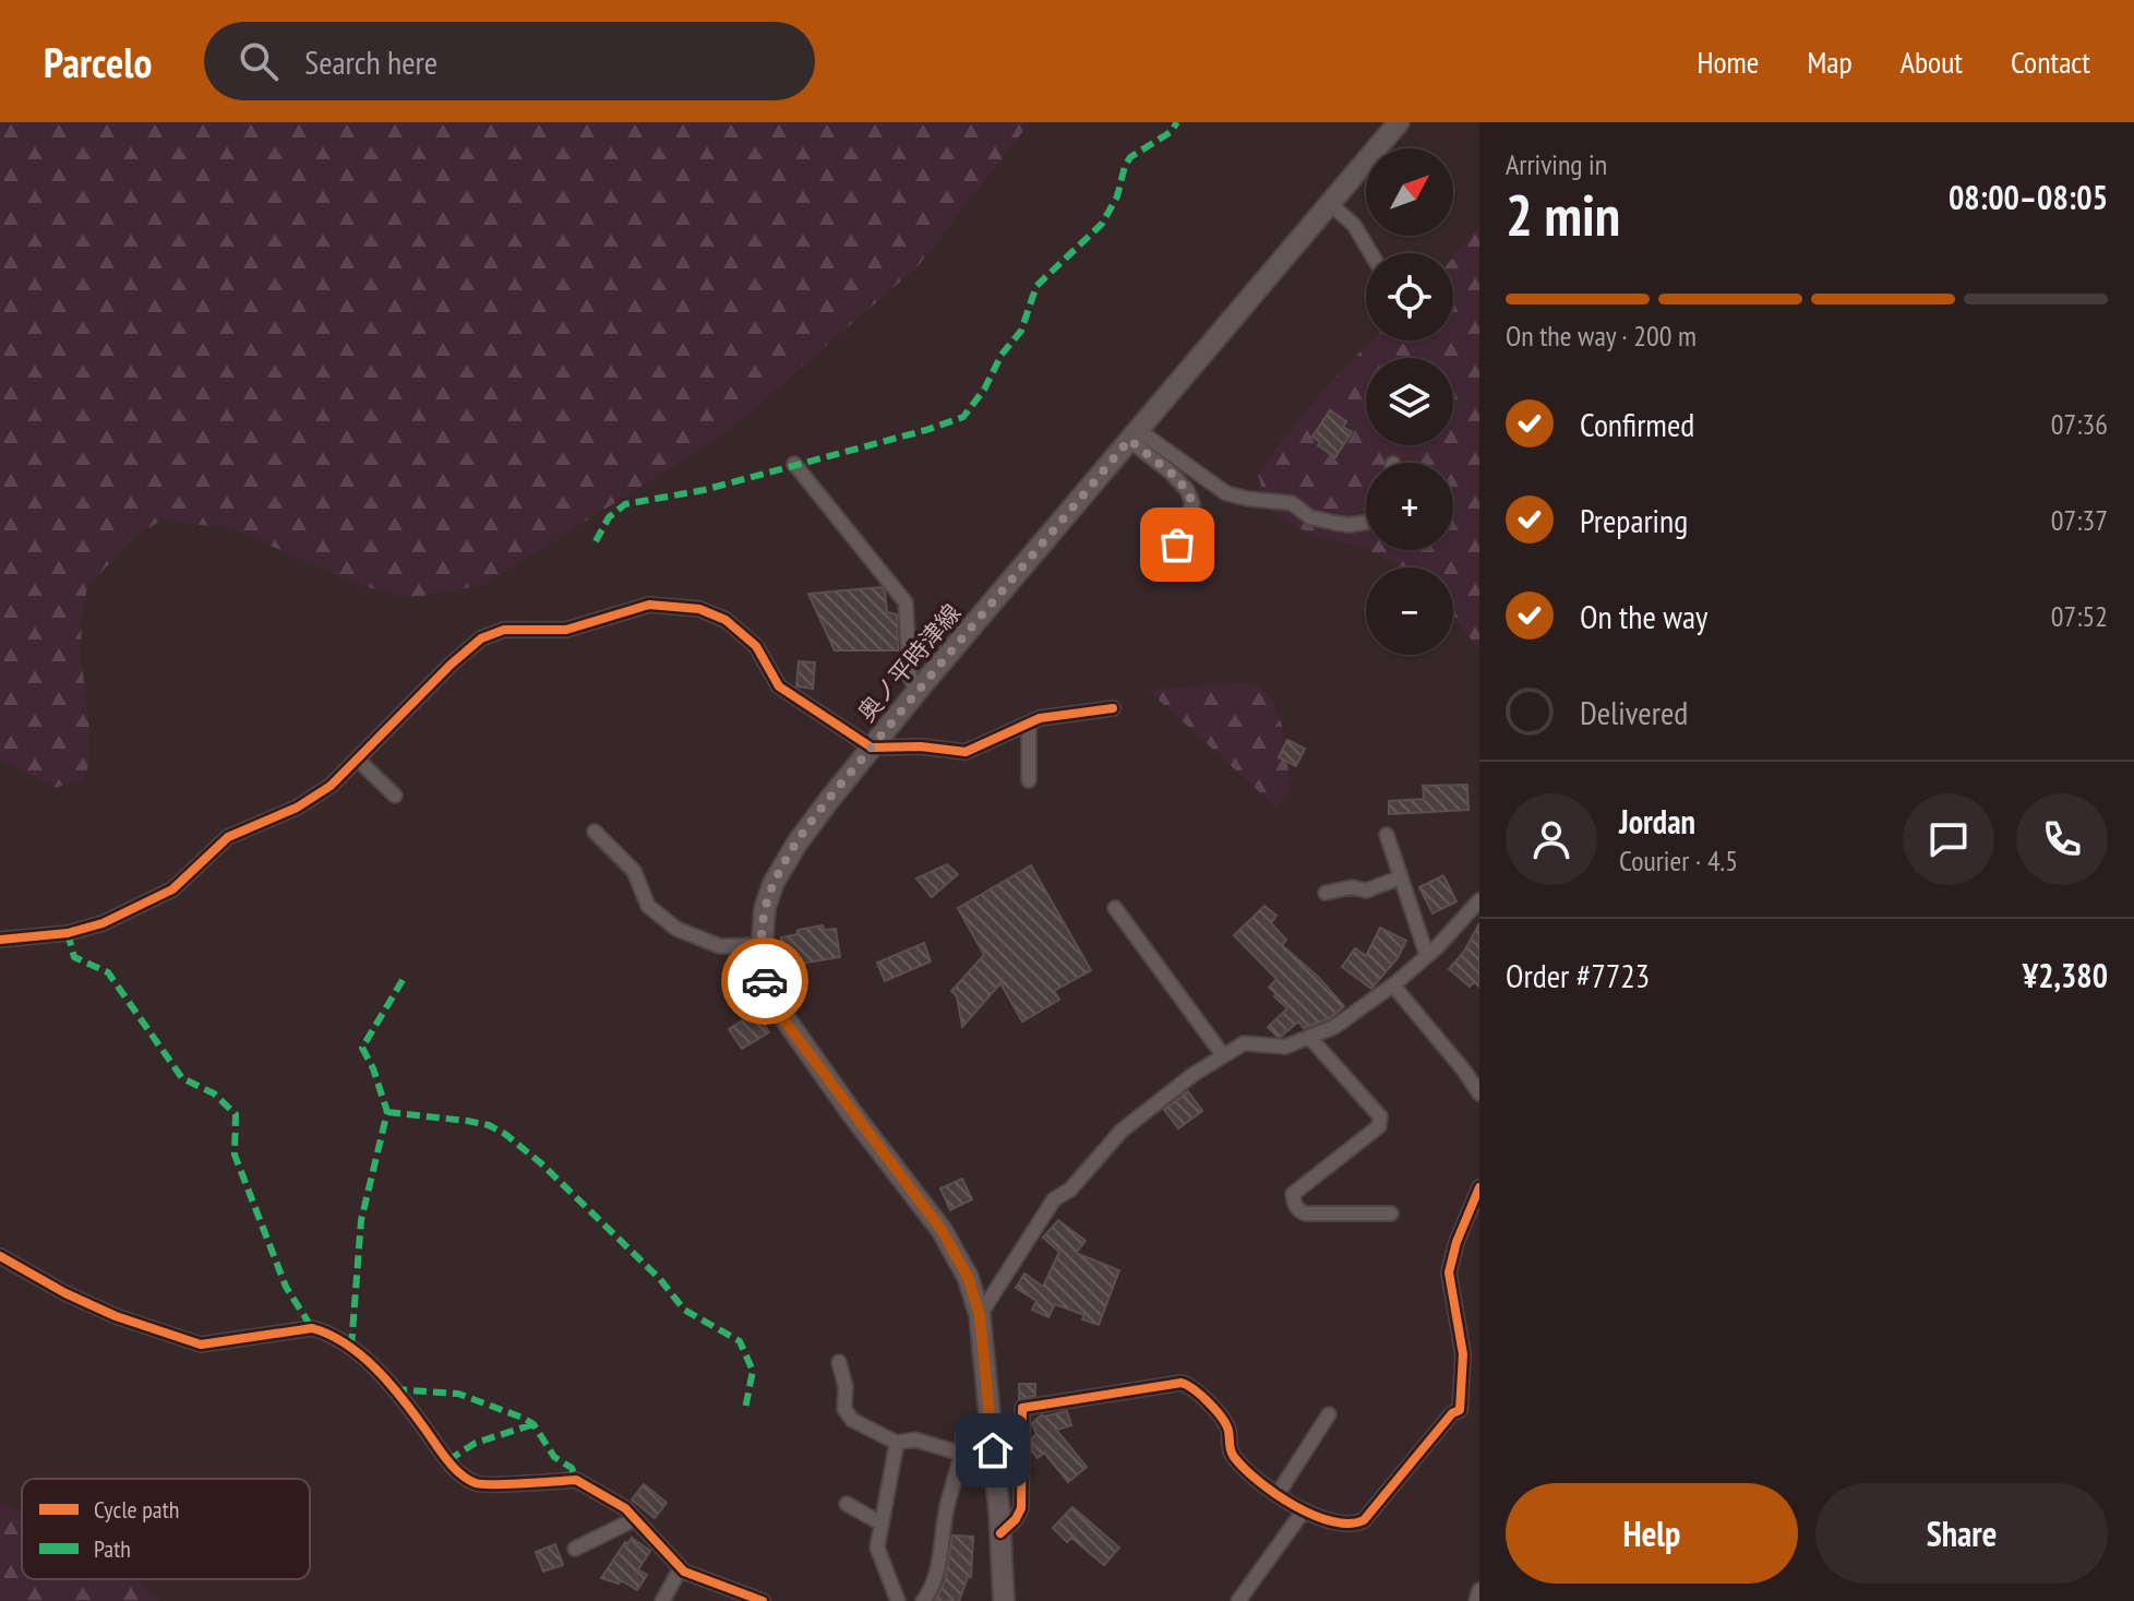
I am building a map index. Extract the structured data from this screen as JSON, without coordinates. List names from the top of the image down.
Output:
{
  "streets": {
    "main road": ["奥ノ平時津線"]
  },
  "legend": ["Cycle path", "Path"],
  "north": "top right",
  "page": {
    "header": "Parcelo",
    "search": "Search here",
    "nav": [
      "Home",
      "Map",
      "About",
      "Contact"
    ],
    "heading": ["2 min", "Arriving in", "08:00–08:05"],
    "panel": [
      "Jordan",
      "Courier · 4.5",
      "Order #7723",
      "¥2,380"
    ],
    "map_buttons": ["+", "−"],
    "bar": "On the way · 200 m",
    "list": [
      ["Confirmed", "07:36"],
      ["Preparing", "07:37"],
      ["On the way", "07:52"],
      "Delivered"
    ],
    "buttons": ["Help", "Share"]
  }
}
